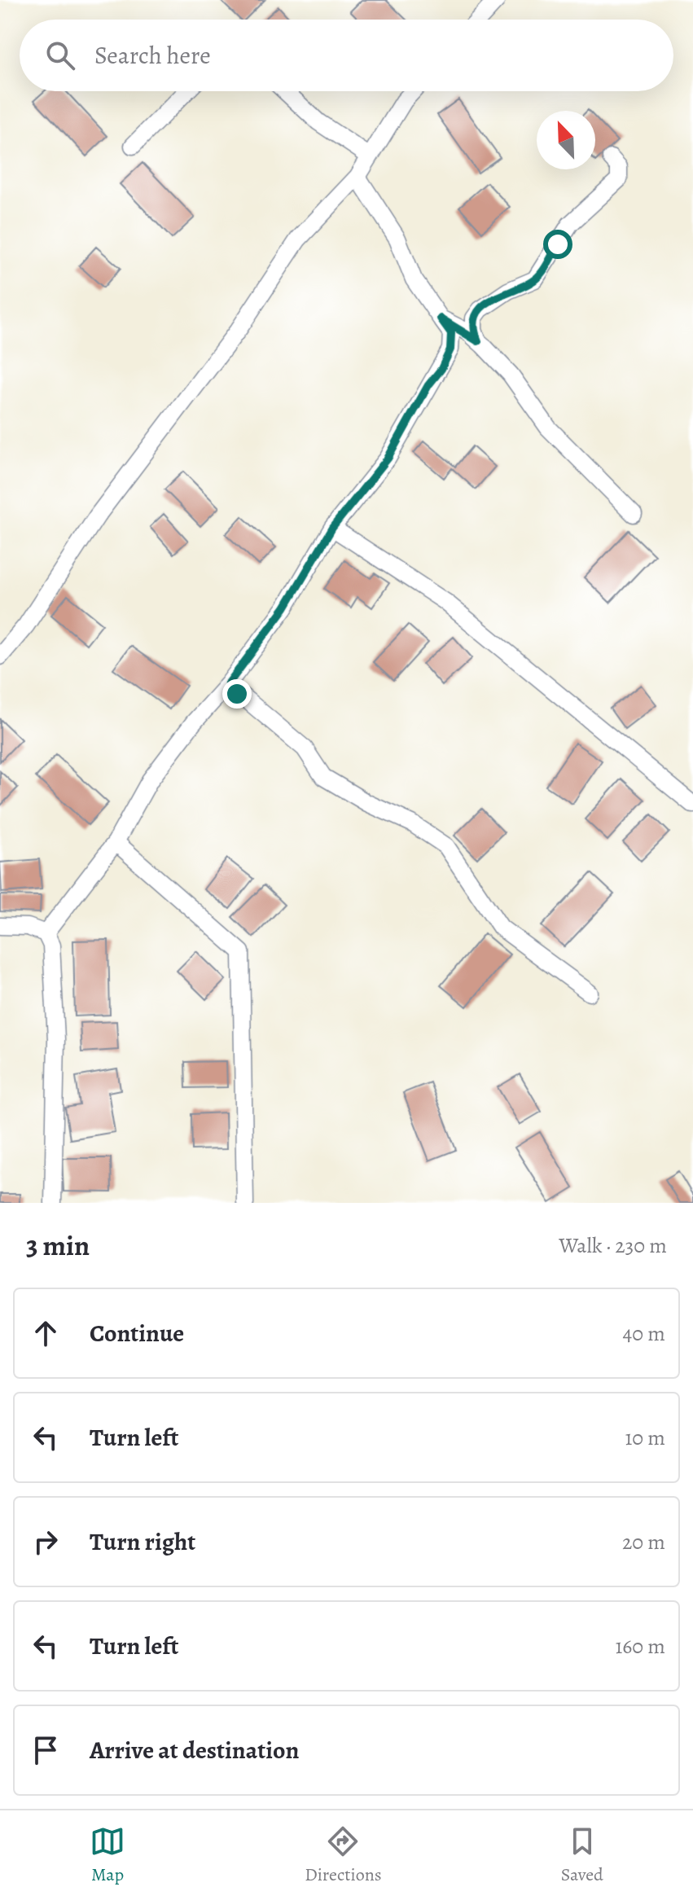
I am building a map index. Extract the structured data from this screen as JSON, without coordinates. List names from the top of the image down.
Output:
{
  "north": "top left",
  "page": {
    "search": "Search here",
    "heading": ["3 min", "Walk · 230 m"],
    "list": [
      ["Continue", "40 m"],
      ["Turn left", "10 m"],
      ["Turn right", "20 m"],
      ["Turn left", "160 m"],
      "Arrive at destination"
    ],
    "nav": ["Map", "Directions", "Saved"]
  }
}
